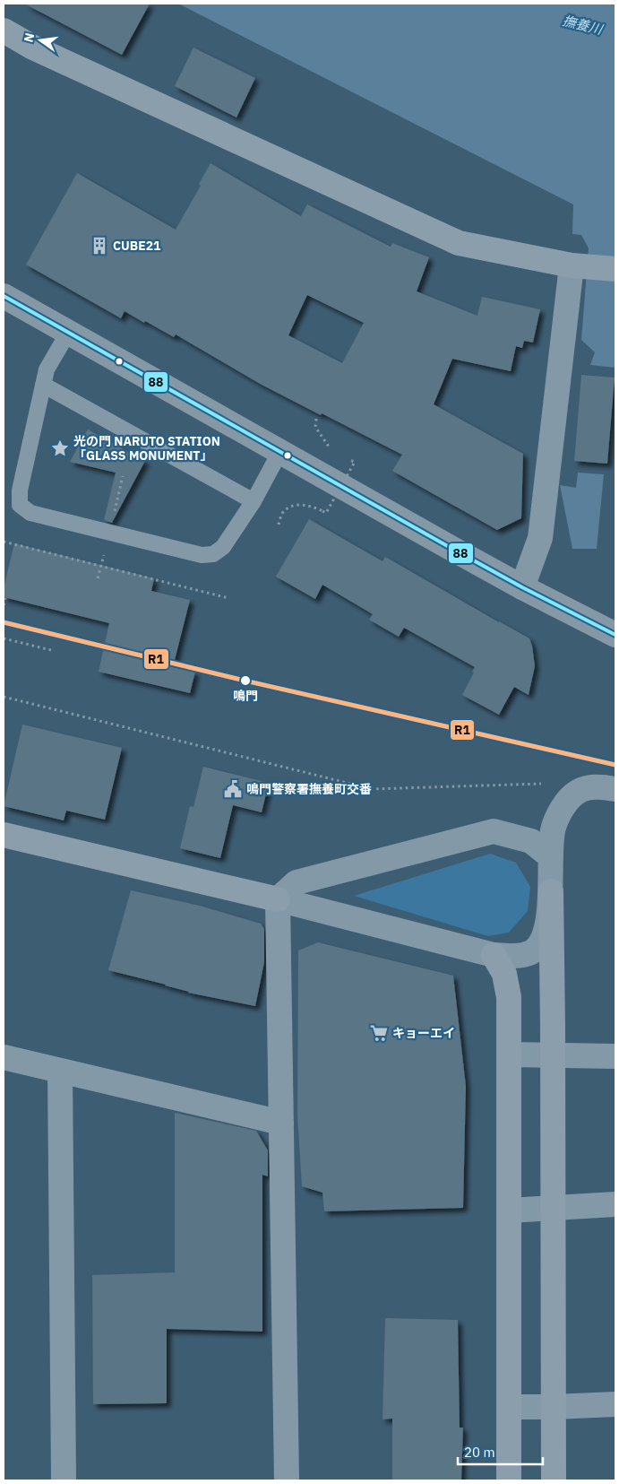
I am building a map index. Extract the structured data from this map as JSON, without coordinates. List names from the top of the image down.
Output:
{
  "water": ["撫養川"],
  "places": {
    "building": ["CUBE21"],
    "place": ["光の門 NARUTO STATION 「GLASS MONUMENT」"],
    "other": ["鳴門"],
    "public building": ["鳴門警察署撫養町交番"],
    "supermarket": ["キョーエイ"]
  },
  "lines": ["transit line 88", "transit line R1"],
  "scale_bar": "20 m",
  "north": "left"
}
